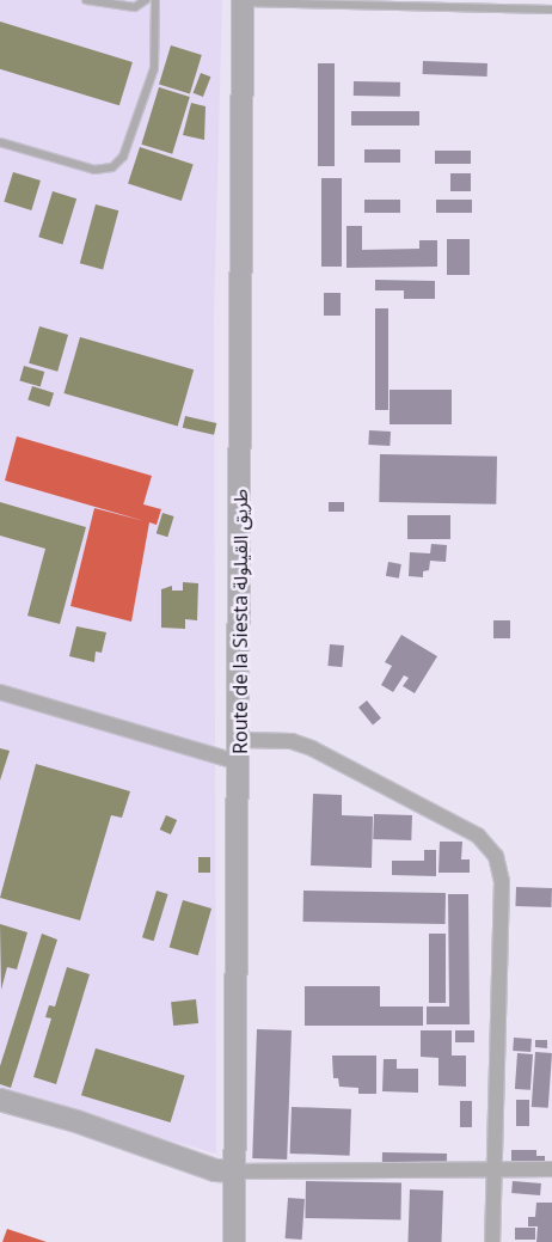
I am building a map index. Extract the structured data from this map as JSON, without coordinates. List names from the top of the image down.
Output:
{
  "streets": {
    "main road": ["Route de la Siesta طريق القيلولة"]
  }
}
